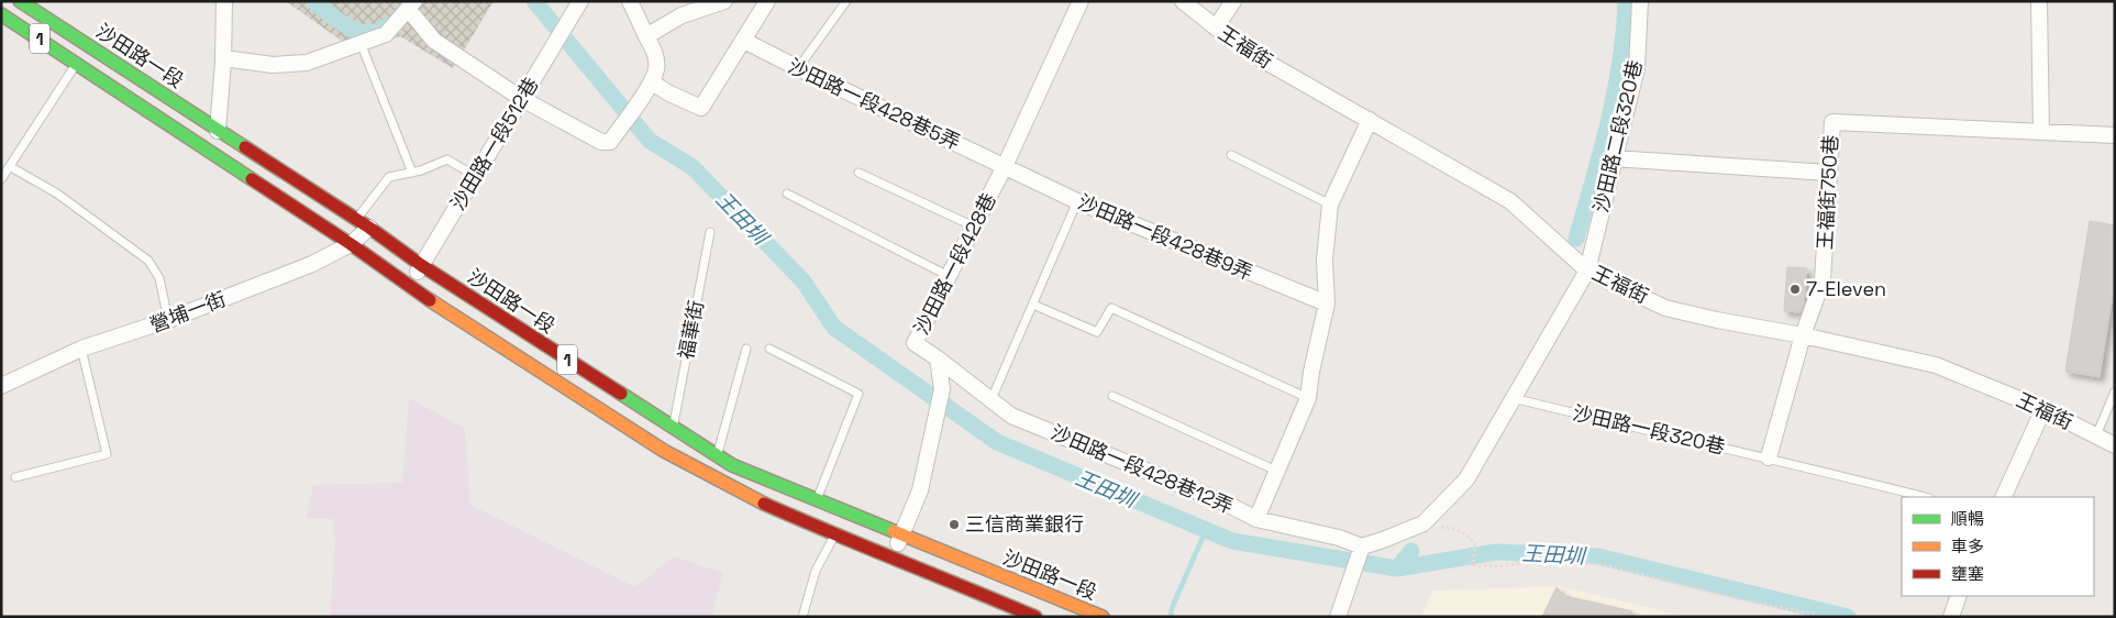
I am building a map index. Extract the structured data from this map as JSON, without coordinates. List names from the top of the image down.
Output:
{
  "streets": {
    "main road": ["1", "沙田路一段"],
    "street": [
      "王福街",
      "沙田路一段428巷5弄",
      "沙田路二段320巷",
      "沙田路一段512巷",
      "王福街750巷",
      "沙田路一段428巷9弄",
      "沙田路一段428巷",
      "營埔一街",
      "沙田路一段428巷12弄"
    ],
    "lane": ["福華街", "沙田路一段320巷"]
  },
  "crossings": [
    ["王福街", "沙田路二段320巷"],
    ["王福街", "王福街750巷"],
    ["沙田路一段", "沙田路一段512巷"],
    ["沙田路一段", "沙田路一段428巷"],
    ["沙田路一段", "營埔一街"],
    ["沙田路一段", "福華街"],
    ["沙田路一段428巷5弄", "沙田路一段428巷9弄"],
    ["沙田路一段428巷5弄", "沙田路一段428巷"],
    ["王福街750巷", "沙田路一段320巷"],
    ["沙田路一段428巷9弄", "沙田路一段428巷"],
    ["沙田路一段428巷", "沙田路一段428巷12弄"]
  ],
  "water": ["王田圳"],
  "places": ["7-Eleven", "三信商業銀行"],
  "legend": ["順暢", "車多", "壅塞"]
}
